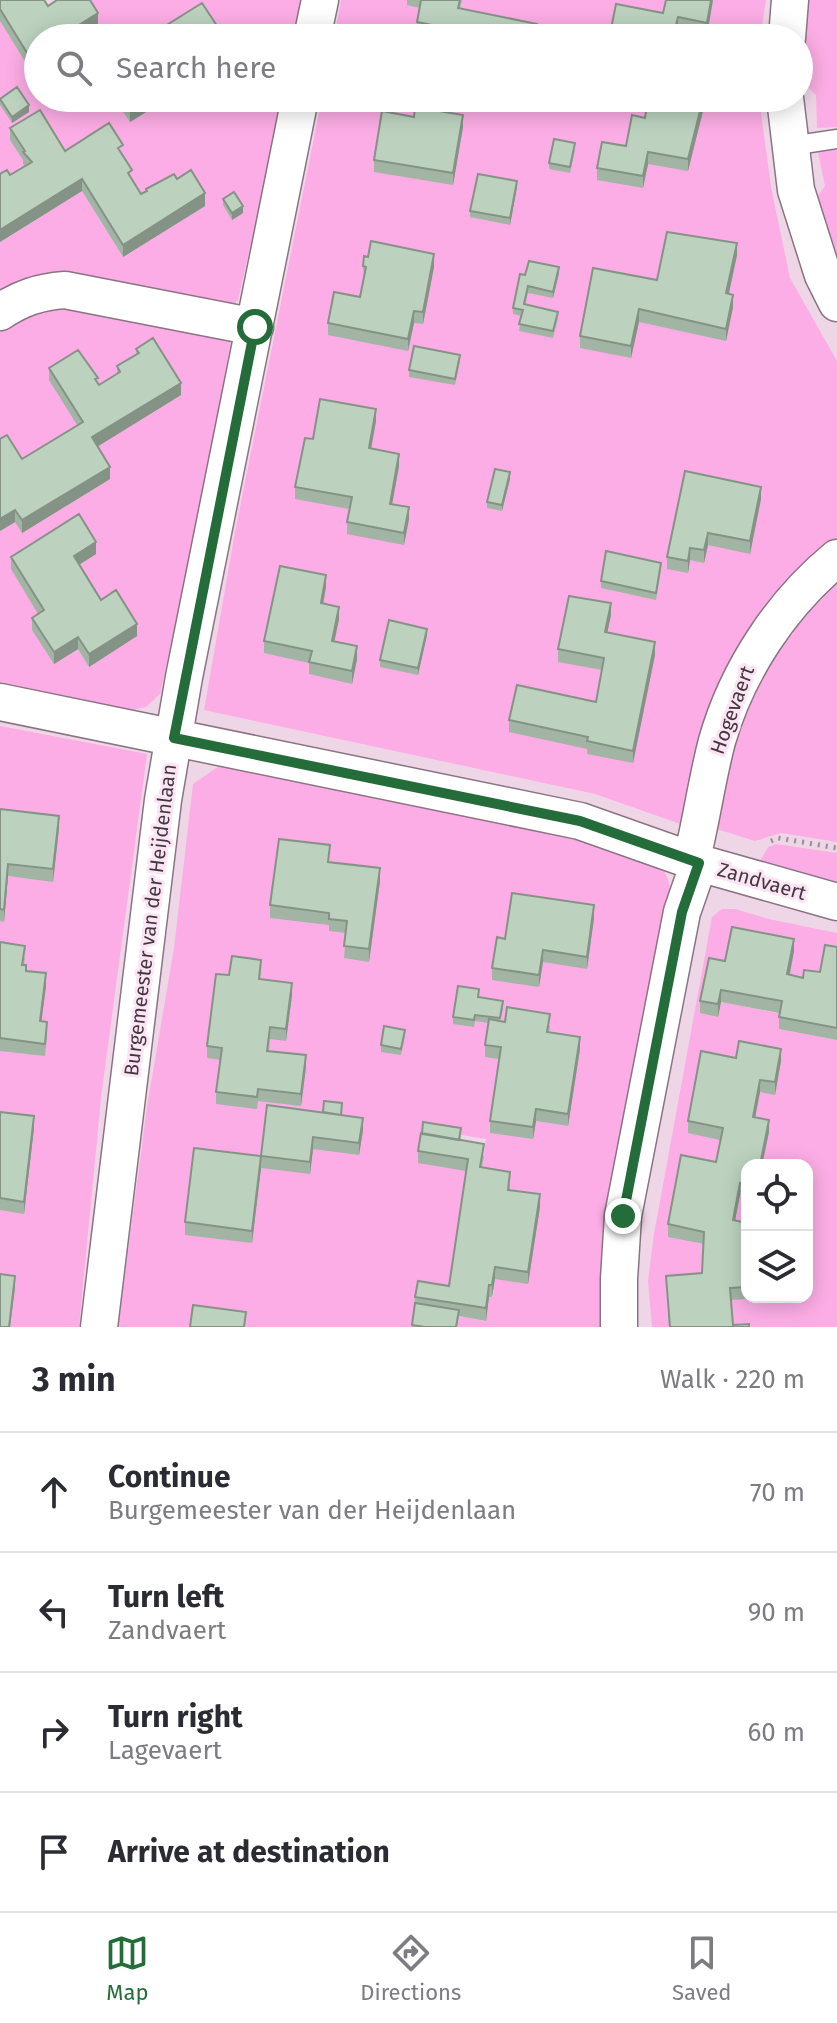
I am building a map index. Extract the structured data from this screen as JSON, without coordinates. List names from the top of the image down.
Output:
{
  "streets": {
    "street": ["Hogevaert", "Zandvaert", "Burgemeester van der Heijdenlaan"]
  },
  "crossings": [
    ["Hogevaert", "Zandvaert"],
    ["Zandvaert", "Burgemeester van der Heijdenlaan"]
  ],
  "page": {
    "search": "Search here",
    "heading": ["3 min", "Walk · 220 m"],
    "list": [
      ["Continue", "Burgemeester van der Heijdenlaan", "70 m"],
      ["Turn left", "Zandvaert", "90 m"],
      ["Turn right", "Lagevaert", "60 m"],
      "Arrive at destination"
    ],
    "nav": ["Map", "Directions", "Saved"]
  }
}
